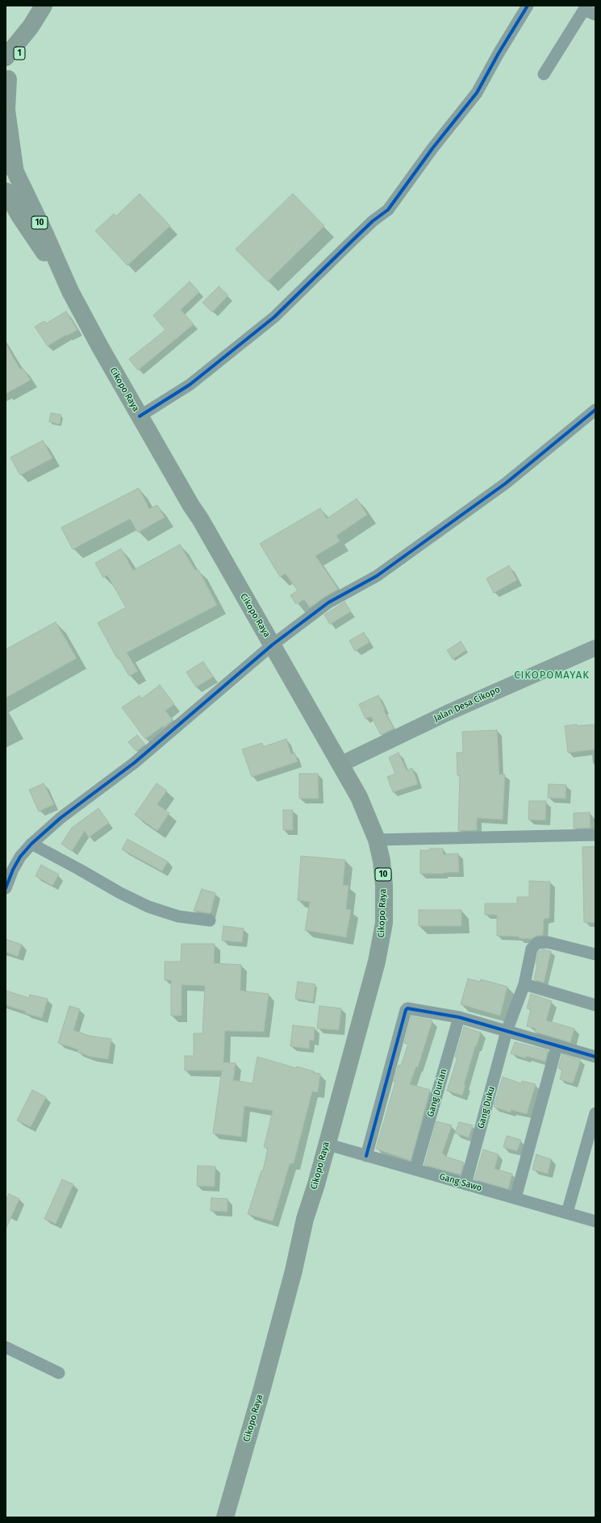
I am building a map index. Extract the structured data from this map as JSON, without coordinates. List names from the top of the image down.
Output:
{
  "streets": {
    "highway": ["1", "10", "Cikopo Raya"],
    "main road": ["Jalan Desa Cikopo"],
    "street": ["Gang Durian", "Gang Duku", "Gang Sawo"]
  },
  "crossings": [
    ["Cikopo Raya", "Jalan Desa Cikopo"],
    ["Cikopo Raya", "Gang Sawo"],
    ["Gang Durian", "Gang Sawo"],
    ["Gang Duku", "Gang Sawo"]
  ],
  "districts": ["CIKOPOMAYAK"]
}
